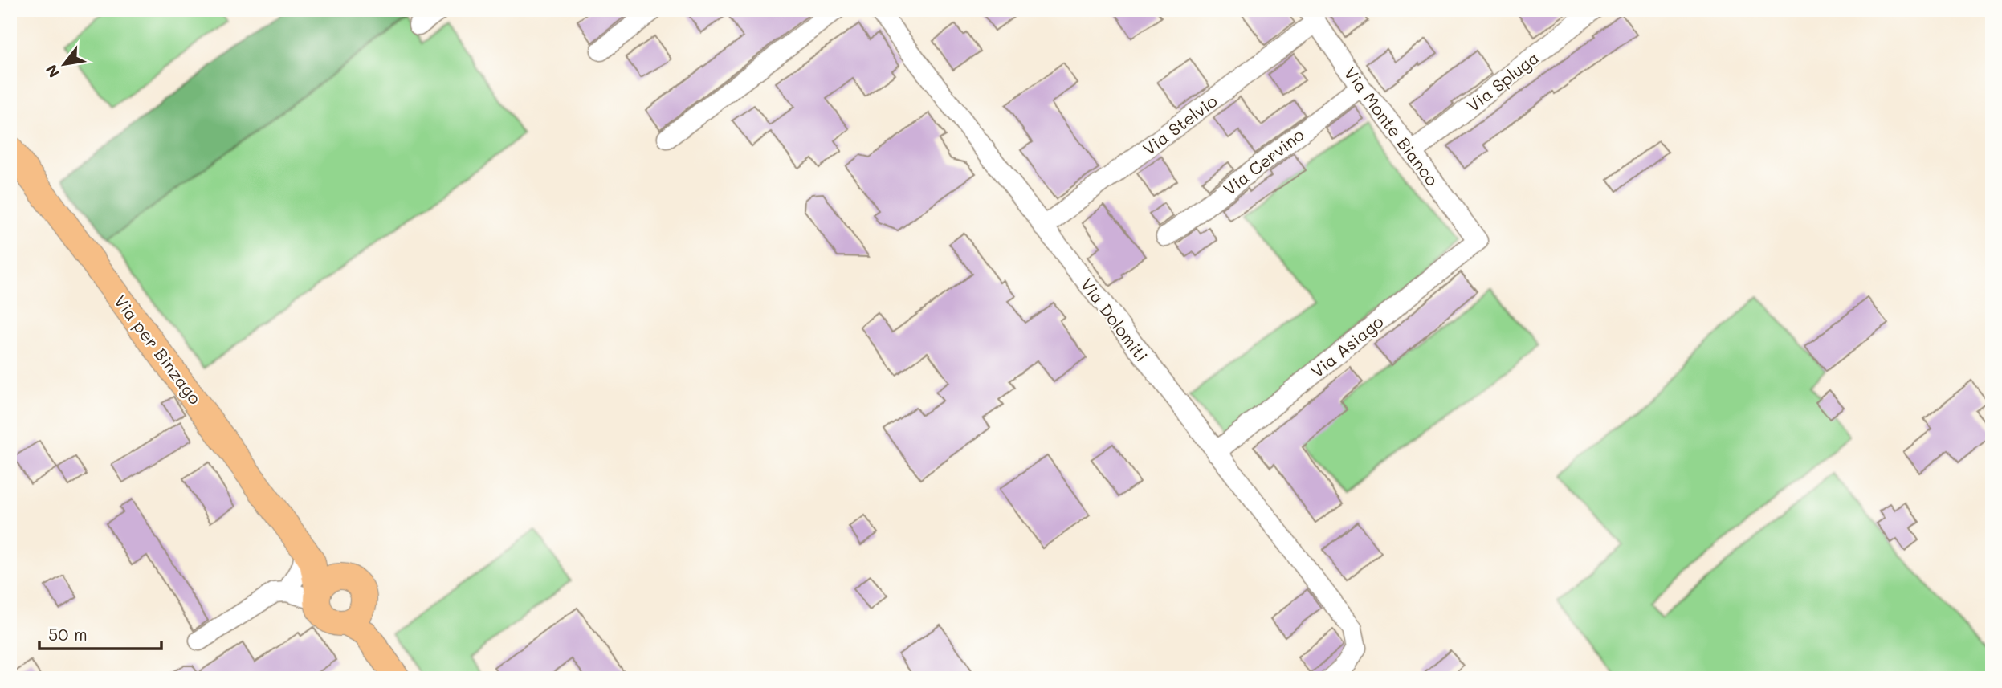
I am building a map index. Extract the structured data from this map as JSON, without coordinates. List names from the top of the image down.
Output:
{
  "streets": {
    "main road": ["Via per Binzago"],
    "street": [
      "Via Spluga",
      "Via Stelvio",
      "Via Monte Bianco",
      "Via Cervino",
      "Via Dolomiti",
      "Via Asiago"
    ]
  },
  "crossings": [
    ["Via Spluga", "Via Monte Bianco"],
    ["Via Stelvio", "Via Monte Bianco"],
    ["Via Stelvio", "Via Dolomiti"],
    ["Via Monte Bianco", "Via Cervino"],
    ["Via Monte Bianco", "Via Asiago"],
    ["Via Dolomiti", "Via Asiago"]
  ],
  "scale_bar": "50 m",
  "north": "bottom left"
}
